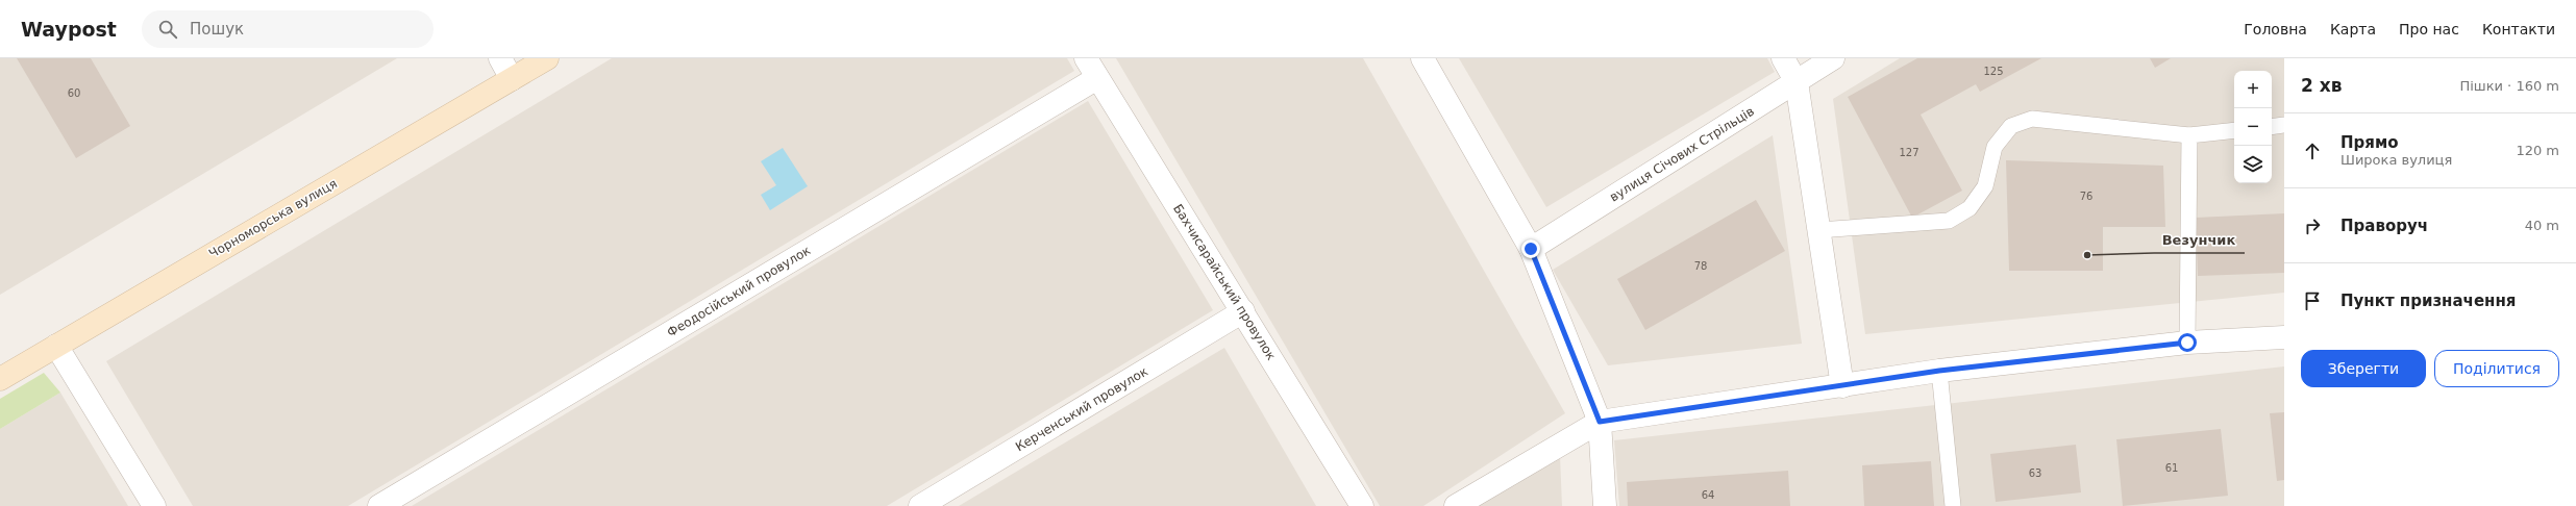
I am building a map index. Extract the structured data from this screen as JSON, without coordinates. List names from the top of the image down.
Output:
{
  "streets": {
    "street": [
      "вулиця Січових Стрільців",
      "Чорноморська вулиця",
      "Бахчисарайський провулок",
      "Феодосійський провулок",
      "Керченський провулок"
    ]
  },
  "crossings": [
    ["Бахчисарайський провулок", "Феодосійський провулок"],
    ["Бахчисарайський провулок", "Керченський провулок"]
  ],
  "places": ["Везунчик"],
  "house_numbers": [
    "125",
    "60",
    "127",
    "76",
    "78",
    "61",
    "63",
    "64"
  ],
  "page": {
    "header": "Waypost",
    "search": "Пошук",
    "nav": [
      "Головна",
      "Карта",
      "Про нас",
      "Контакти"
    ],
    "heading": ["2 хв", "Пішки · 160 m"],
    "map_buttons": ["+", "−"],
    "list": [
      ["Прямо", "Широка вулиця", "120 m"],
      ["Праворуч", "40 m"],
      "Пункт призначення"
    ],
    "buttons": ["Зберегти", "Поділитися"]
  }
}
